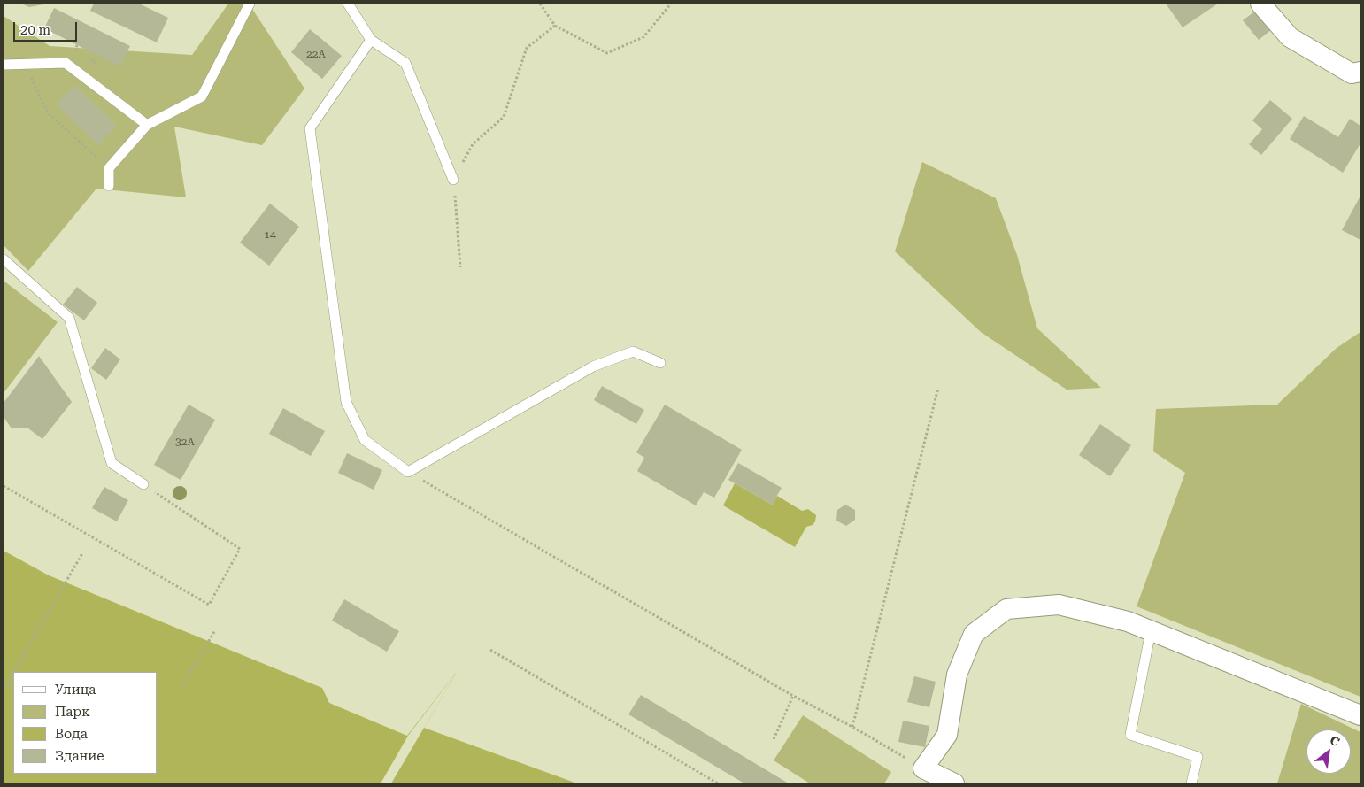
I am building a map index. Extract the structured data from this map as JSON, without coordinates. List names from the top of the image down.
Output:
{
  "house_numbers": ["22А", "14", "32А"],
  "legend": [
    "Улица",
    "Парк",
    "Вода",
    "Здание"
  ],
  "scale_bar": "20 m",
  "north": "top right"
}
